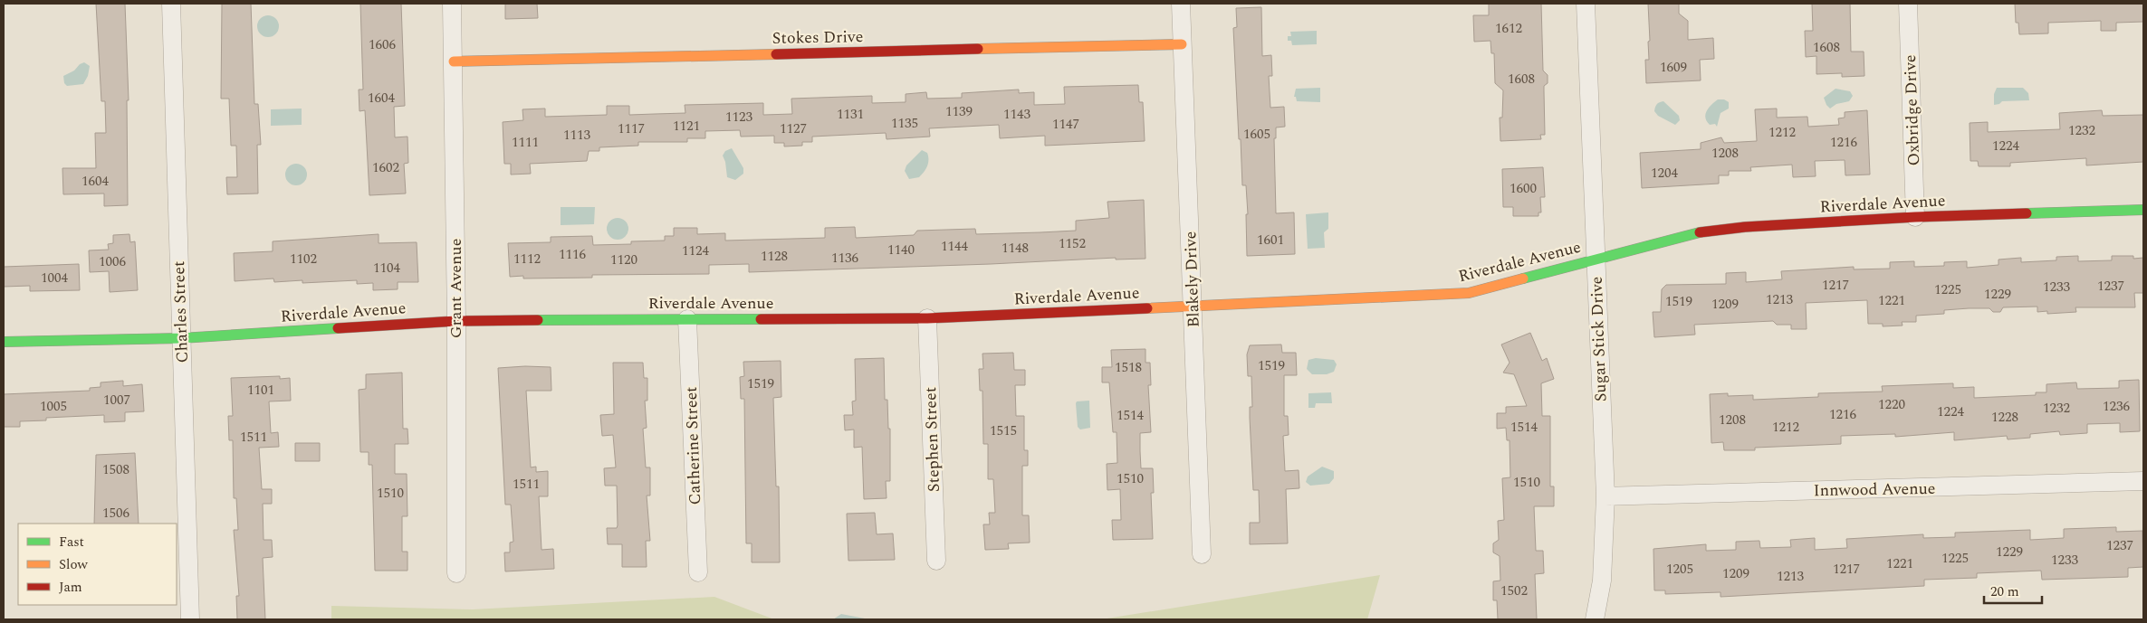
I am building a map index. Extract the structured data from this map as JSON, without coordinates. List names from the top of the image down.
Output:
{
  "streets": {
    "street": [
      "Stokes Drive",
      "Oxbridge Drive",
      "Riverdale Avenue",
      "Blakely Drive",
      "Grant Avenue",
      "Charles Street",
      "Sugar Stick Drive",
      "Stephen Street",
      "Catherine Street",
      "Innwood Avenue"
    ]
  },
  "crossings": [
    ["Stokes Drive", "Blakely Drive"],
    ["Stokes Drive", "Grant Avenue"],
    ["Oxbridge Drive", "Riverdale Avenue"],
    ["Riverdale Avenue", "Blakely Drive"],
    ["Riverdale Avenue", "Grant Avenue"],
    ["Riverdale Avenue", "Charles Street"],
    ["Riverdale Avenue", "Sugar Stick Drive"],
    ["Riverdale Avenue", "Stephen Street"],
    ["Riverdale Avenue", "Catherine Street"],
    ["Sugar Stick Drive", "Innwood Avenue"]
  ],
  "house_numbers": [
    "1612",
    "1606",
    "1608",
    "1609",
    "1608",
    "1604",
    "1139",
    "1131",
    "1143",
    "1123",
    "1135",
    "1147",
    "1121",
    "1117",
    "1127",
    "1232",
    "1212",
    "1605",
    "1113",
    "1111",
    "1216",
    "1224",
    "1208",
    "1602",
    "1204",
    "1604",
    "1600",
    "1601",
    "1152",
    "1144",
    "1148",
    "1140",
    "1124",
    "1116",
    "1128",
    "1136",
    "1102",
    "1112",
    "1120",
    "1006",
    "1104",
    "1004",
    "1217",
    "1237",
    "1233",
    "1225",
    "1229",
    "1213",
    "1221",
    "1519",
    "1209",
    "1519",
    "1518",
    "1519",
    "1101",
    "1007",
    "1220",
    "1005",
    "1236",
    "1232",
    "1224",
    "1216",
    "1514",
    "1228",
    "1208",
    "1514",
    "1212",
    "1515",
    "1511",
    "1508",
    "1510",
    "1510",
    "1511",
    "1510",
    "1506",
    "1237",
    "1229",
    "1225",
    "1233",
    "1221",
    "1205",
    "1217",
    "1209",
    "1213",
    "1502"
  ],
  "legend": ["Fast", "Slow", "Jam"],
  "scale_bar": "20 m"
}
